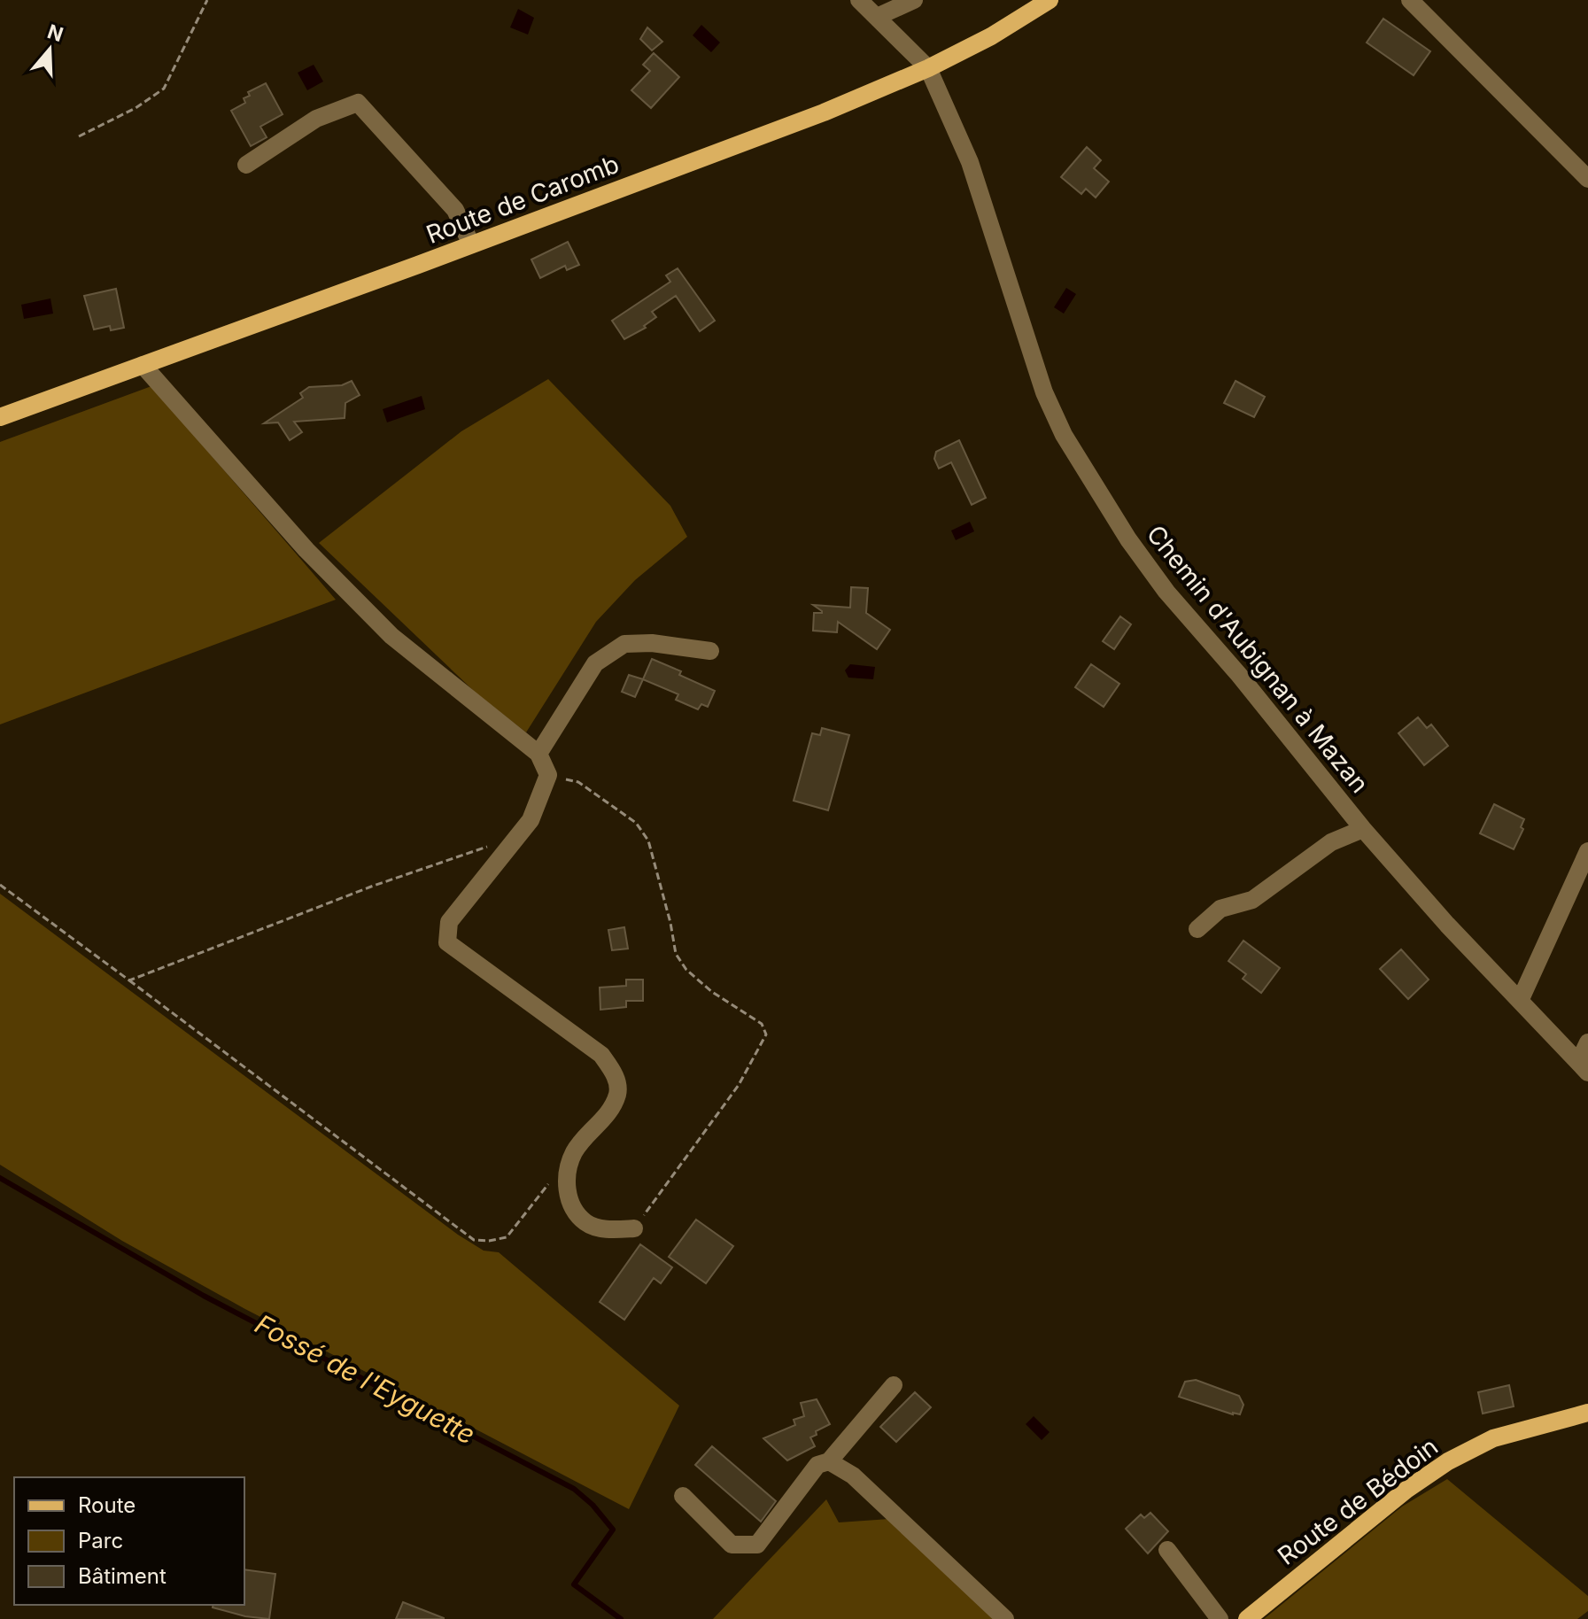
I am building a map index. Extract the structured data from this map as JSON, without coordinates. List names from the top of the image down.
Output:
{
  "streets": {
    "main road": ["Route de Caromb", "Route de Bédoin"],
    "street": ["Chemin d'Aubignan à Mazan"]
  },
  "crossings": [
    ["Route de Caromb", "Chemin d'Aubignan à Mazan"]
  ],
  "water": ["Fossé de l'Eyguette"],
  "legend": ["Route", "Parc", "Bâtiment"],
  "north": "top"
}
